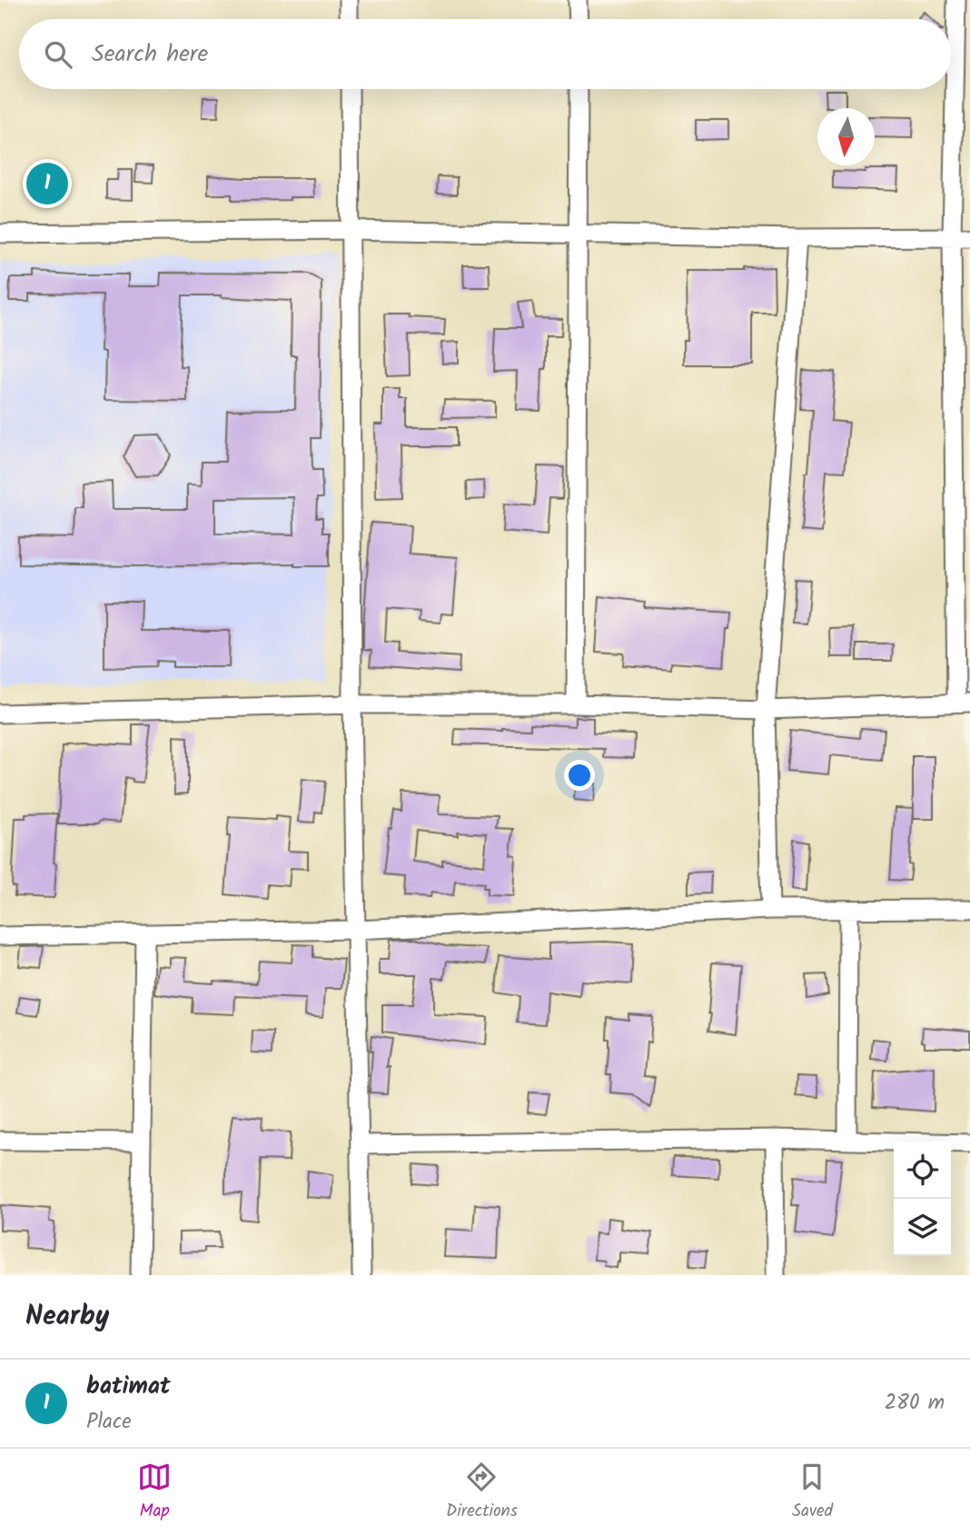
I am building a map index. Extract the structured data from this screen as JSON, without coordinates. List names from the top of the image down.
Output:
{
  "north": "bottom",
  "page": {
    "search": "Search here",
    "pins": "1",
    "heading": "Nearby",
    "list": [
      {
        "mark": "1",
        "name": "batimat",
        "note": "Place",
        "value": "280 m"
      }
    ],
    "nav": ["Map", "Directions", "Saved"]
  }
}
